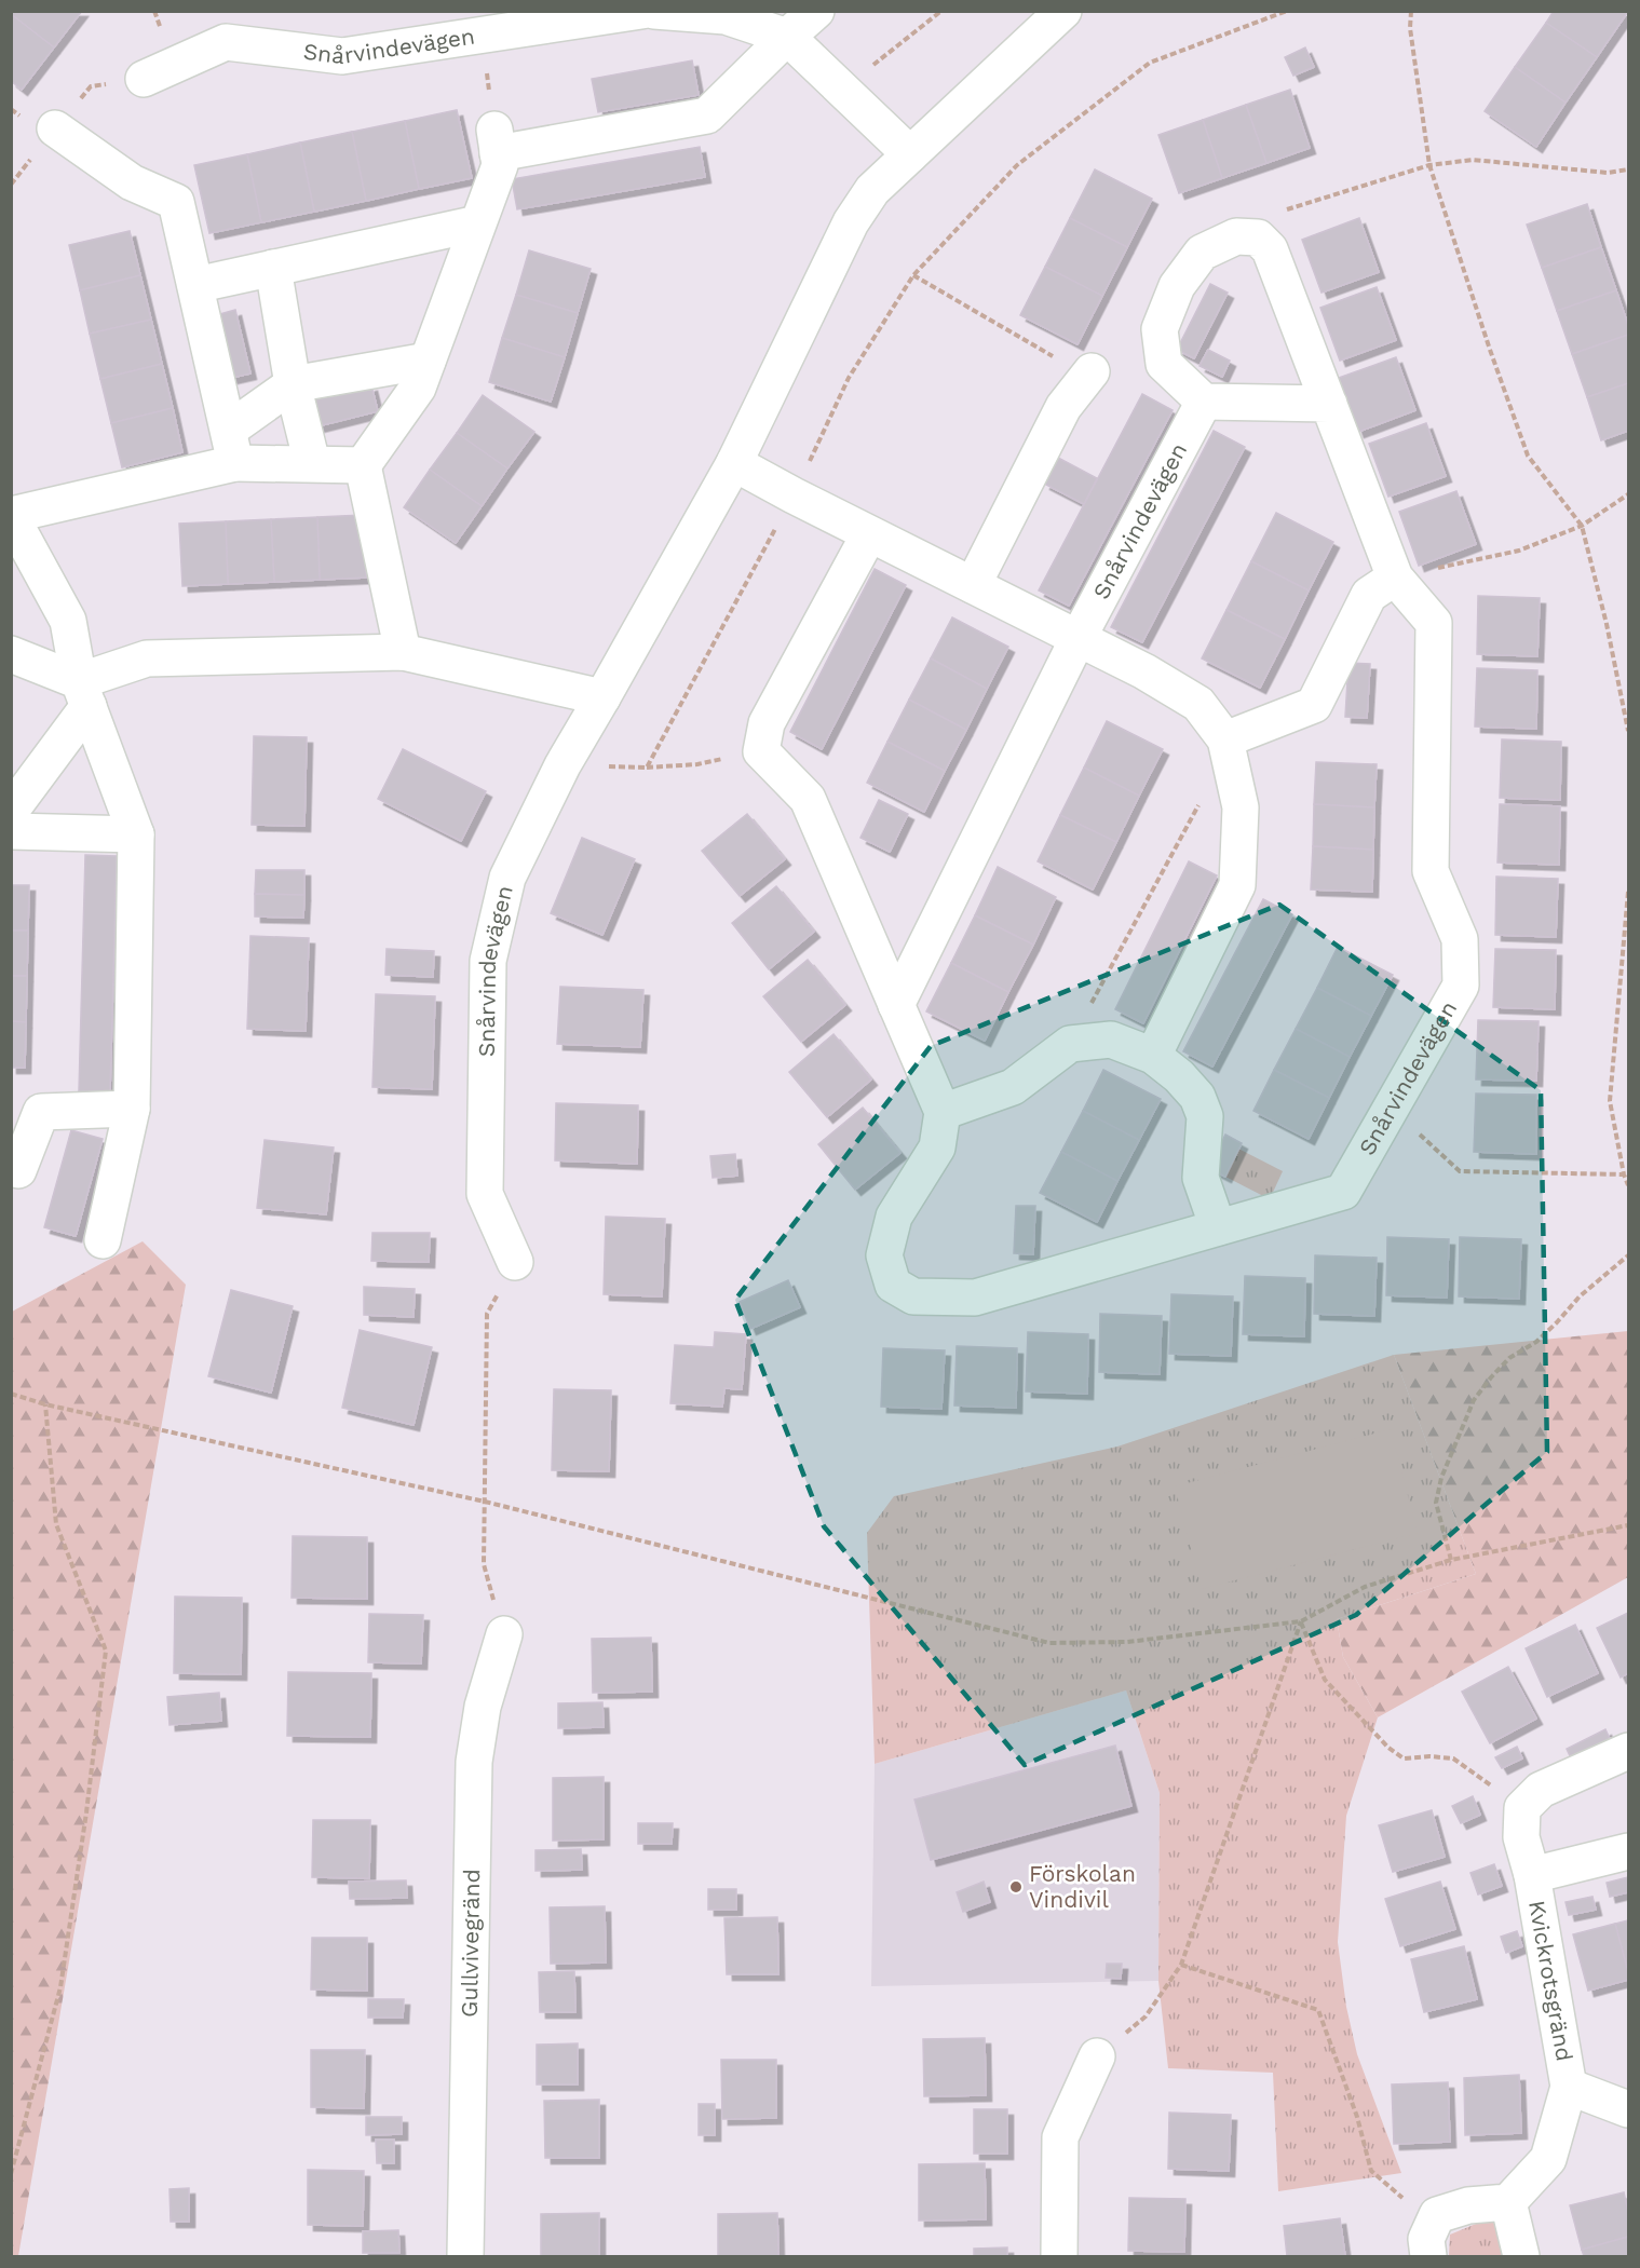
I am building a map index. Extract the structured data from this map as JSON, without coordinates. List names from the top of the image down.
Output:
{
  "streets": {
    "street": ["Snårvindevägen", "Gullvivegränd", "Kvickrotsgränd"]
  },
  "places": ["Förskolan Vindivil"]
}
